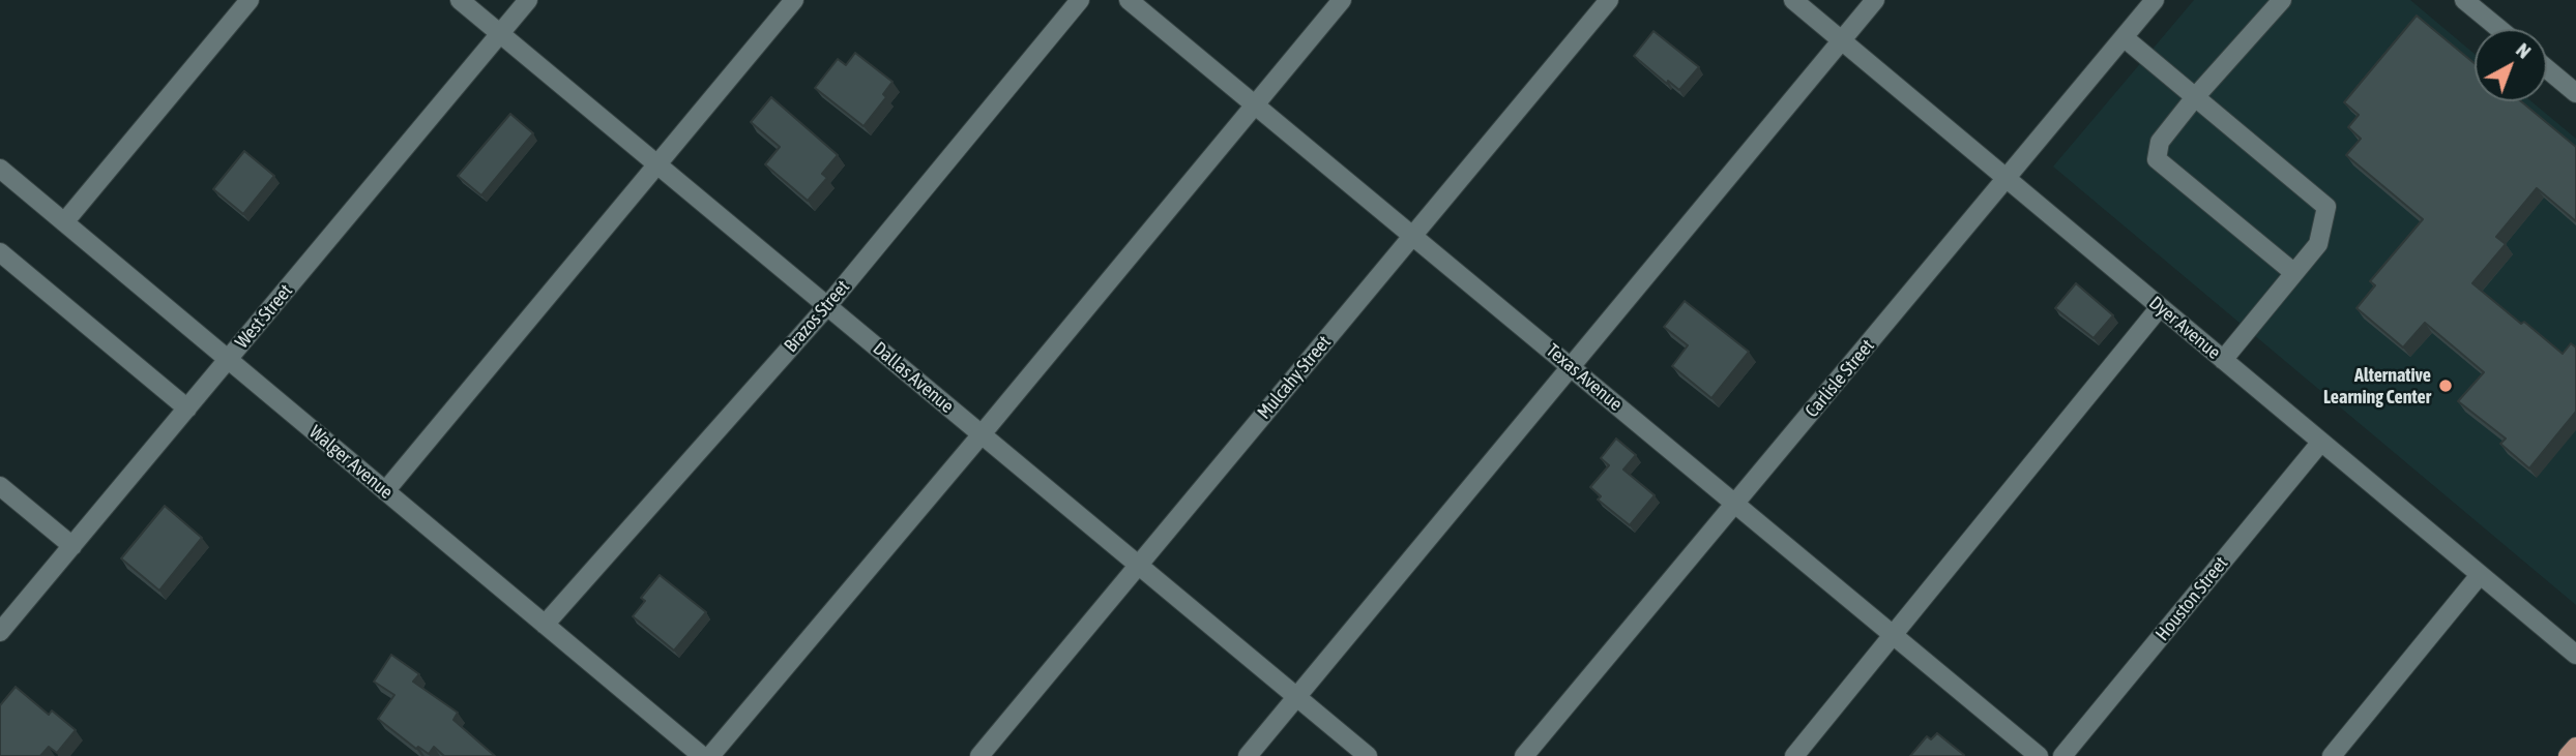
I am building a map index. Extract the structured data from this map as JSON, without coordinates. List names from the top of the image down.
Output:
{
  "streets": {
    "street": [
      "West Street",
      "Brazos Street",
      "Dyer Avenue",
      "Dallas Avenue",
      "Mulcahy Street",
      "Texas Avenue",
      "Carlisle Street",
      "Walger Avenue",
      "Houston Street"
    ]
  },
  "crossings": [
    ["West Street", "Dallas Avenue"],
    ["West Street", "Walger Avenue"],
    ["Brazos Street", "Dallas Avenue"],
    ["Brazos Street", "Walger Avenue"],
    ["Dyer Avenue", "Carlisle Street"],
    ["Dyer Avenue", "Houston Street"],
    ["Dallas Avenue", "Mulcahy Street"],
    ["Mulcahy Street", "Texas Avenue"],
    ["Texas Avenue", "Carlisle Street"]
  ],
  "places": ["Alternative Learning Center"],
  "north": "top right"
}
